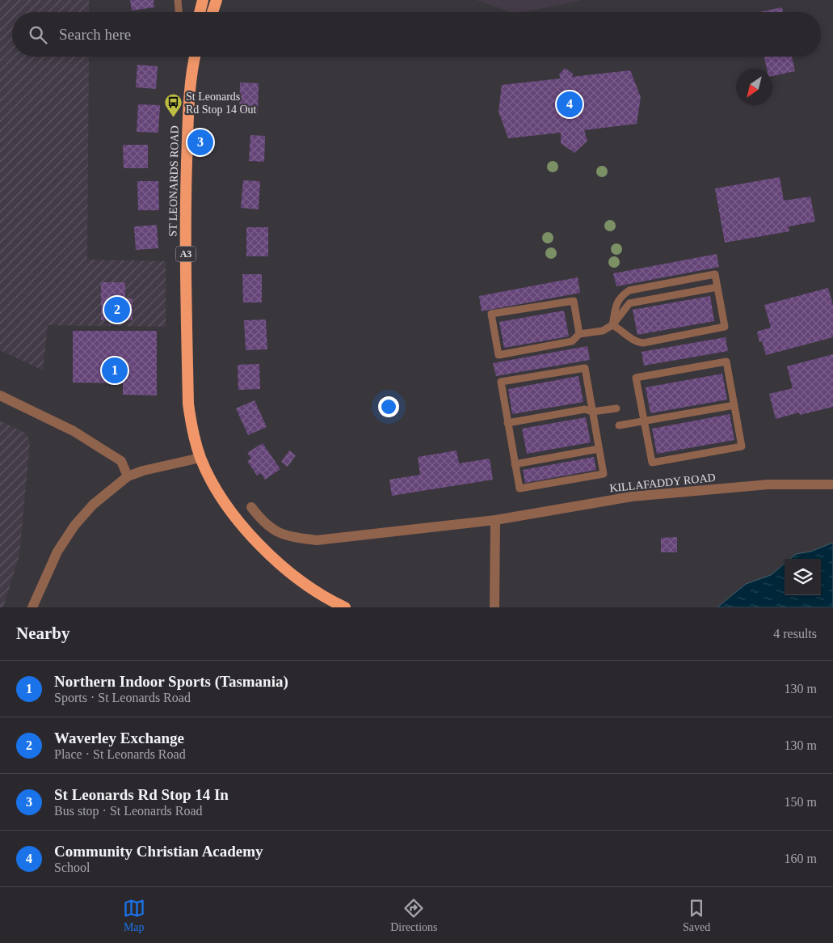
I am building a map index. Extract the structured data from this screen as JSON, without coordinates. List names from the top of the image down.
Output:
{
  "streets": {
    "highway": ["ST LEONARDS ROAD", "A3"],
    "street": ["KILLAFADDY ROAD"]
  },
  "crossings": [
    ["ST LEONARDS ROAD", "A3"]
  ],
  "places": {
    "bus stop": ["St Leonards Rd Stop 14 Out"]
  },
  "north": "bottom left",
  "page": {
    "search": "Search here",
    "pins": [
      "4",
      "3",
      "2",
      "1"
    ],
    "heading": ["Nearby", "4 results"],
    "list": [
      {
        "mark": "1",
        "name": "Northern Indoor Sports (Tasmania)",
        "note": "Sports · St Leonards Road",
        "value": "130 m"
      },
      {
        "mark": "2",
        "name": "Waverley Exchange",
        "note": "Place · St Leonards Road",
        "value": "130 m"
      },
      {
        "mark": "3",
        "name": "St Leonards Rd Stop 14 In",
        "note": "Bus stop · St Leonards Road",
        "value": "150 m"
      },
      {
        "mark": "4",
        "name": "Community Christian Academy",
        "note": "School",
        "value": "160 m"
      }
    ],
    "nav": ["Map", "Directions", "Saved"]
  }
}
